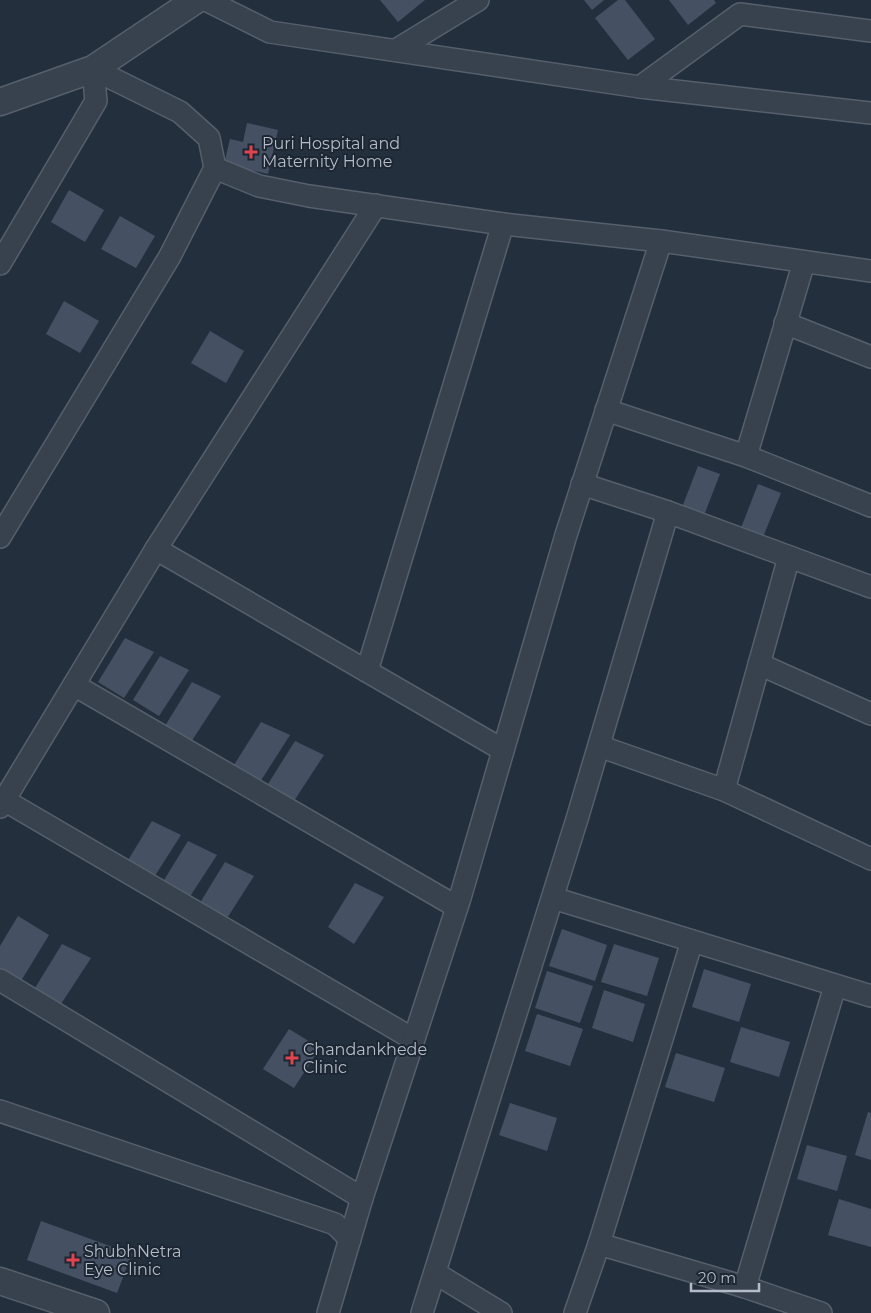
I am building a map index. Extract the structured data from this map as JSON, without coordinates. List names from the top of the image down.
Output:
{
  "places": {
    "health": ["Puri Hospital and Maternity Home", "Chandankhede Clinic", "ShubhNetra Eye Clinic"]
  },
  "scale_bar": "20 m"
}
